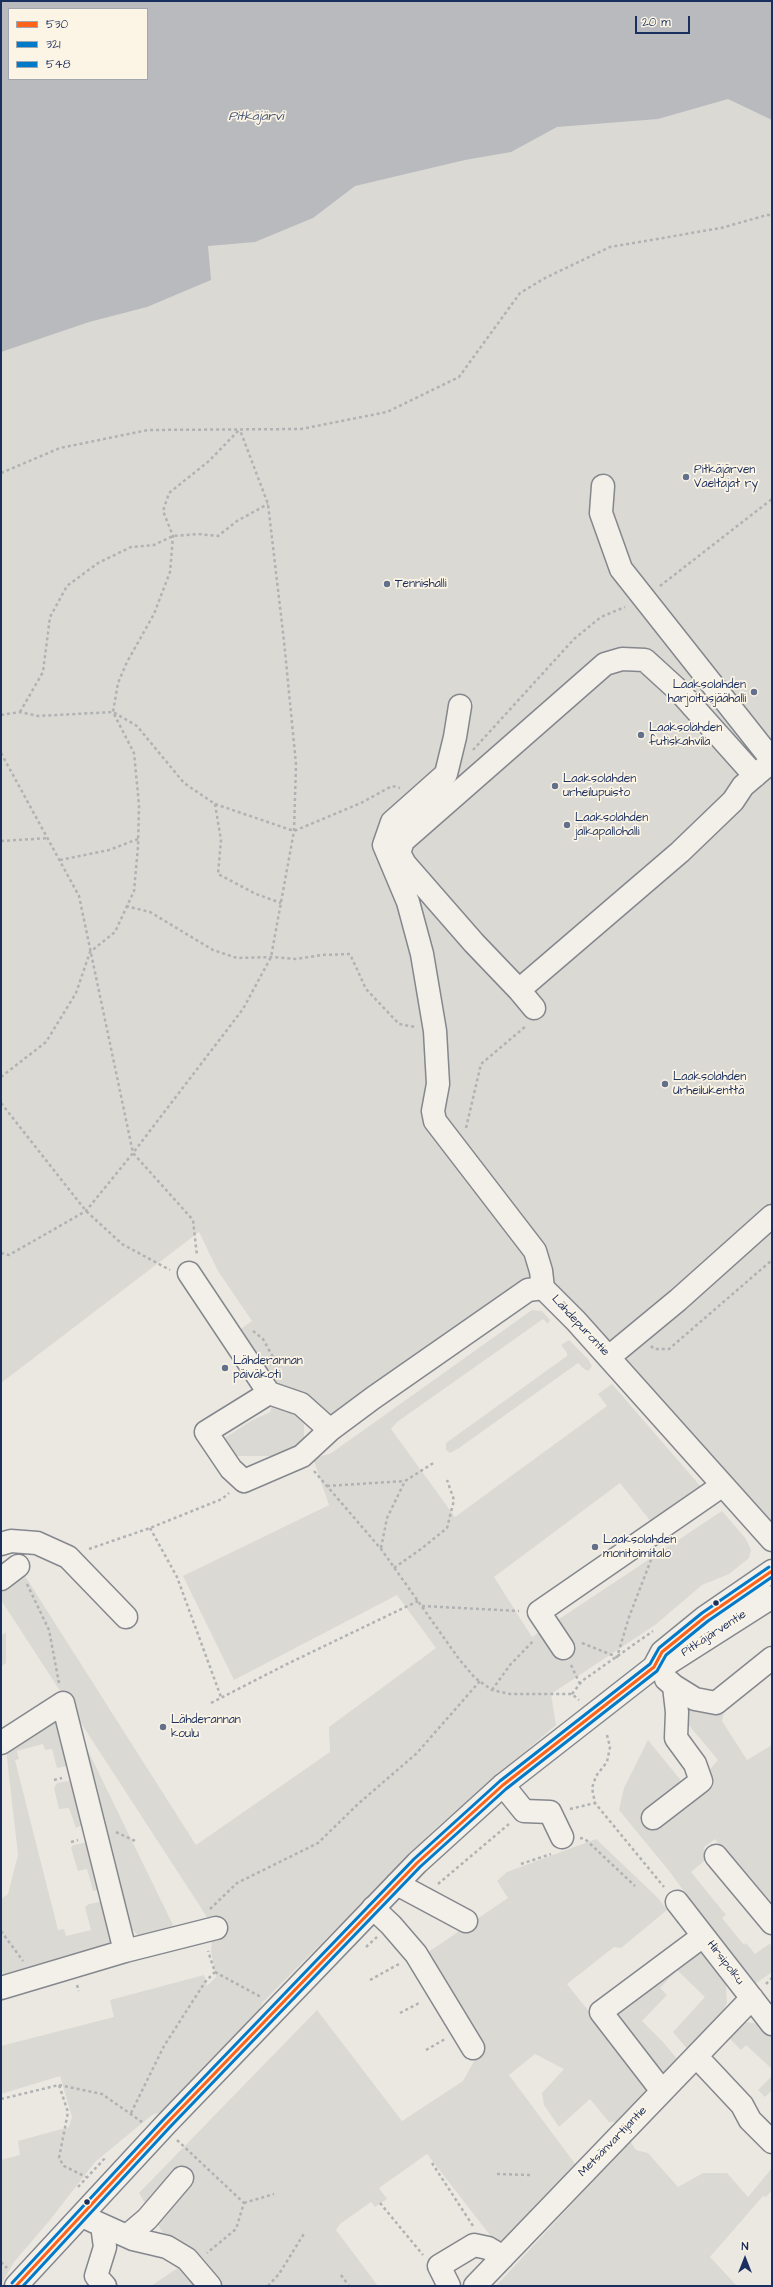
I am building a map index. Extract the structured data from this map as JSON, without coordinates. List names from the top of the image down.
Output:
{
  "streets": {
    "main road": [
      "Lähdepurontie",
      "Pitkäjärventie",
      "Hirsipolku",
      "Metsänvartijantie"
    ]
  },
  "crossings": [
    ["Hirsipolku", "Metsänvartijantie"]
  ],
  "water": ["Pitkäjärvi"],
  "places": [
    "Pitkäjärven Vaeltajat ry",
    "Tennishalli",
    "Laaksolahden harjoitusjäähalli",
    "Laaksolahden futiskahvila",
    "Laaksolahden urheilupuisto",
    "Laaksolahden jalkapallohalli",
    "Laaksolahden Urheilukenttä",
    "Lähderannan päiväkoti",
    "Laaksolahden monitoimitalo",
    "Lähderannan koulu"
  ],
  "lines": ["transit line 548", "transit line 530", "transit line 321"],
  "legend": ["530", "321", "548"],
  "scale_bar": "20 m",
  "north": "top"
}
